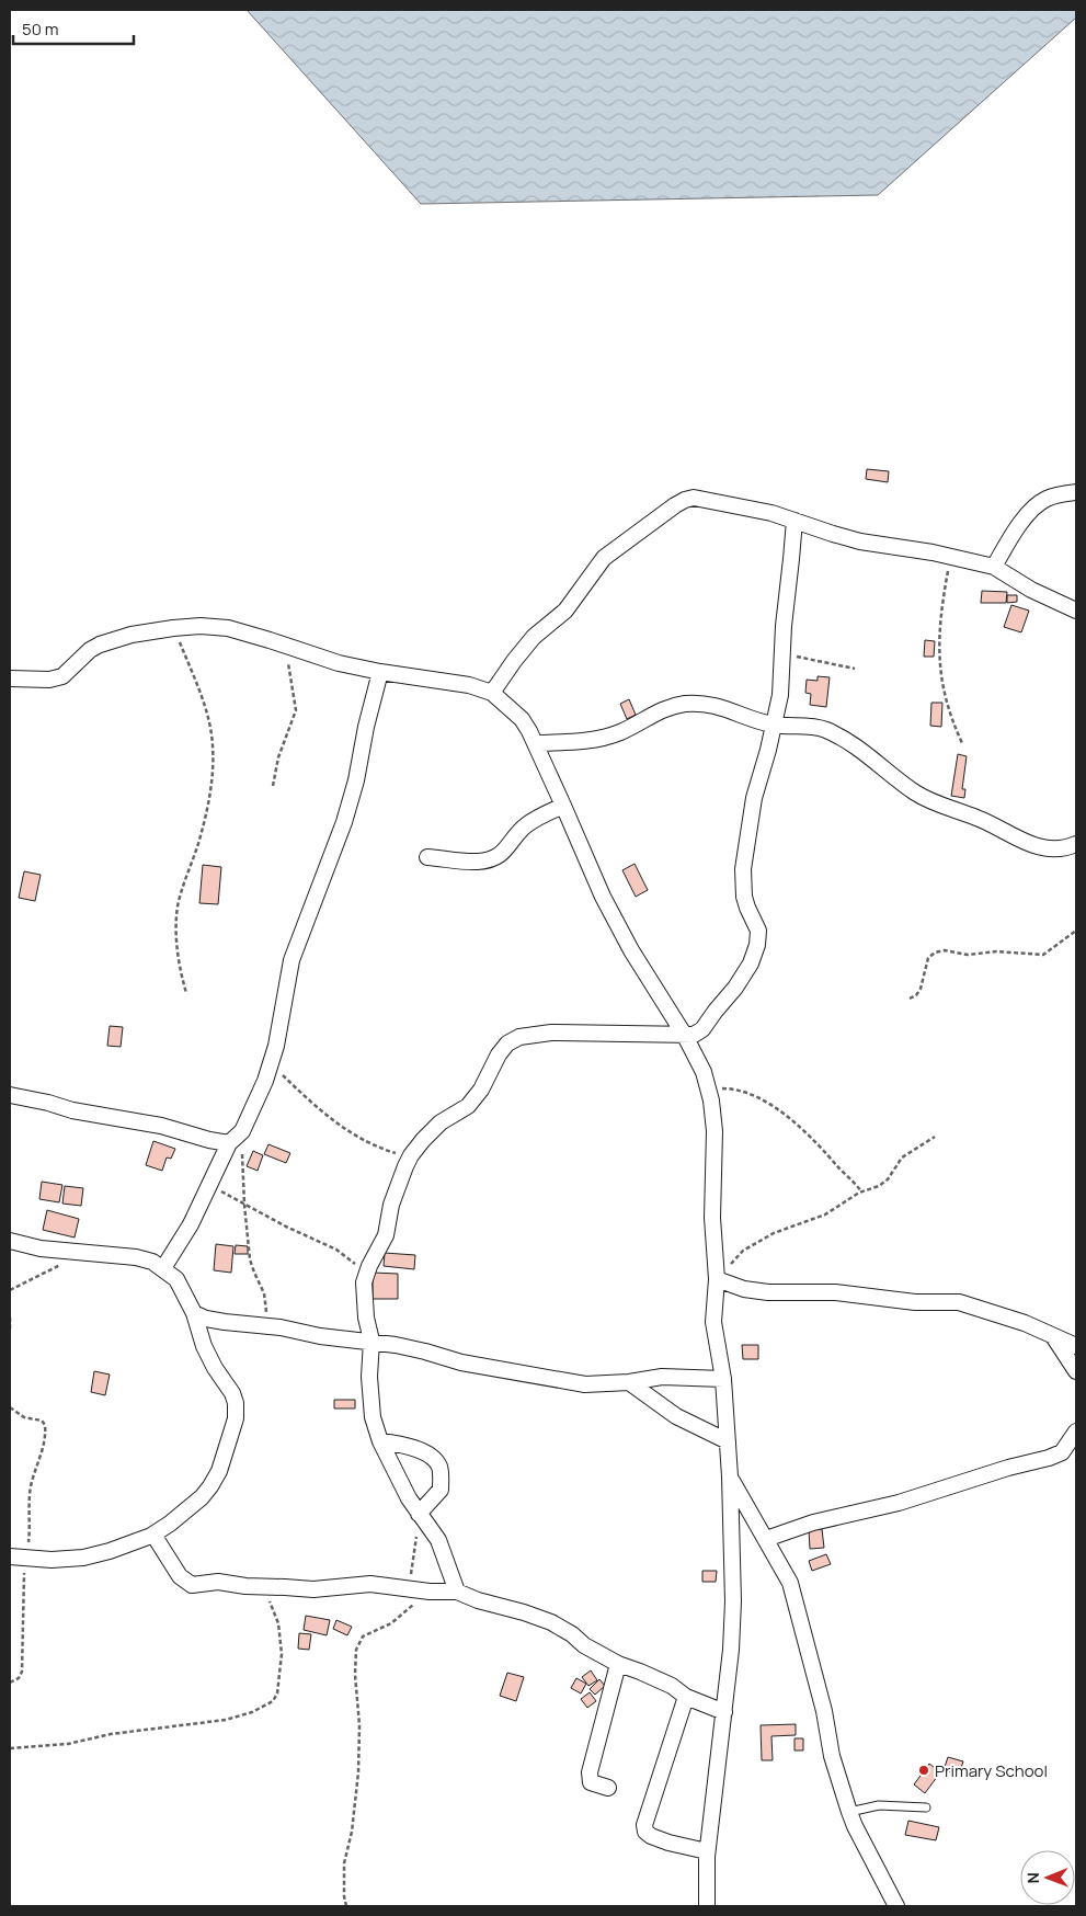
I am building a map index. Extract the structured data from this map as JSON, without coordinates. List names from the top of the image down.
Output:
{
  "places": ["Primary School"],
  "scale_bar": "50 m",
  "north": "left"
}
